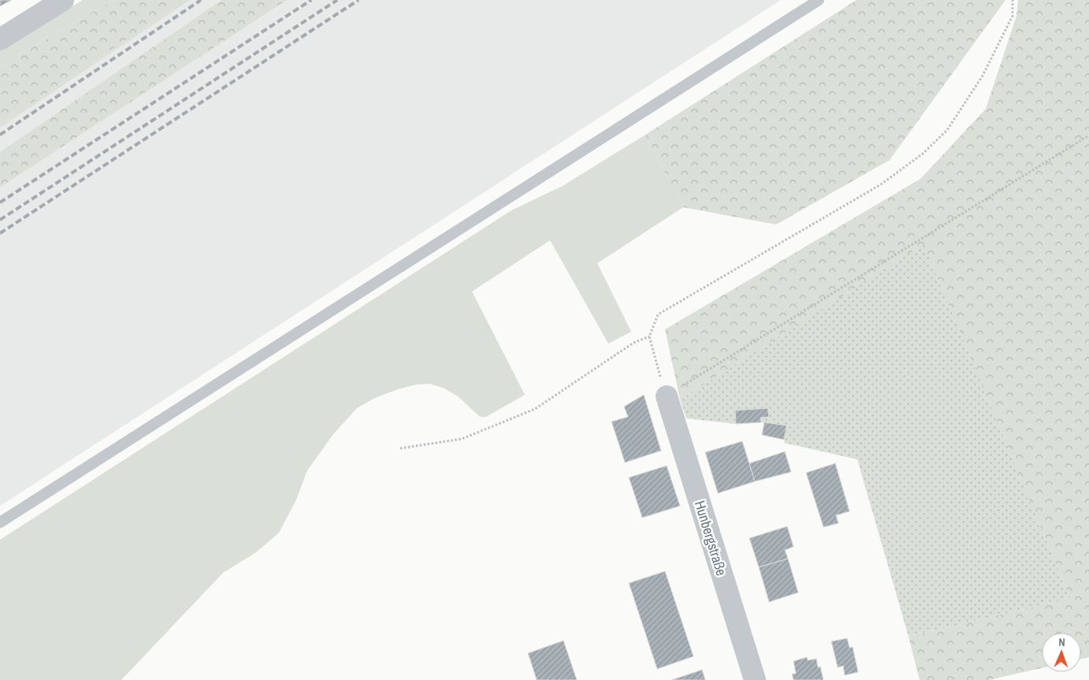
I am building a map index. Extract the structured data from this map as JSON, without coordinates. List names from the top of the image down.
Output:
{
  "streets": {
    "street": ["Hunbergstraße"]
  },
  "north": "top"
}
